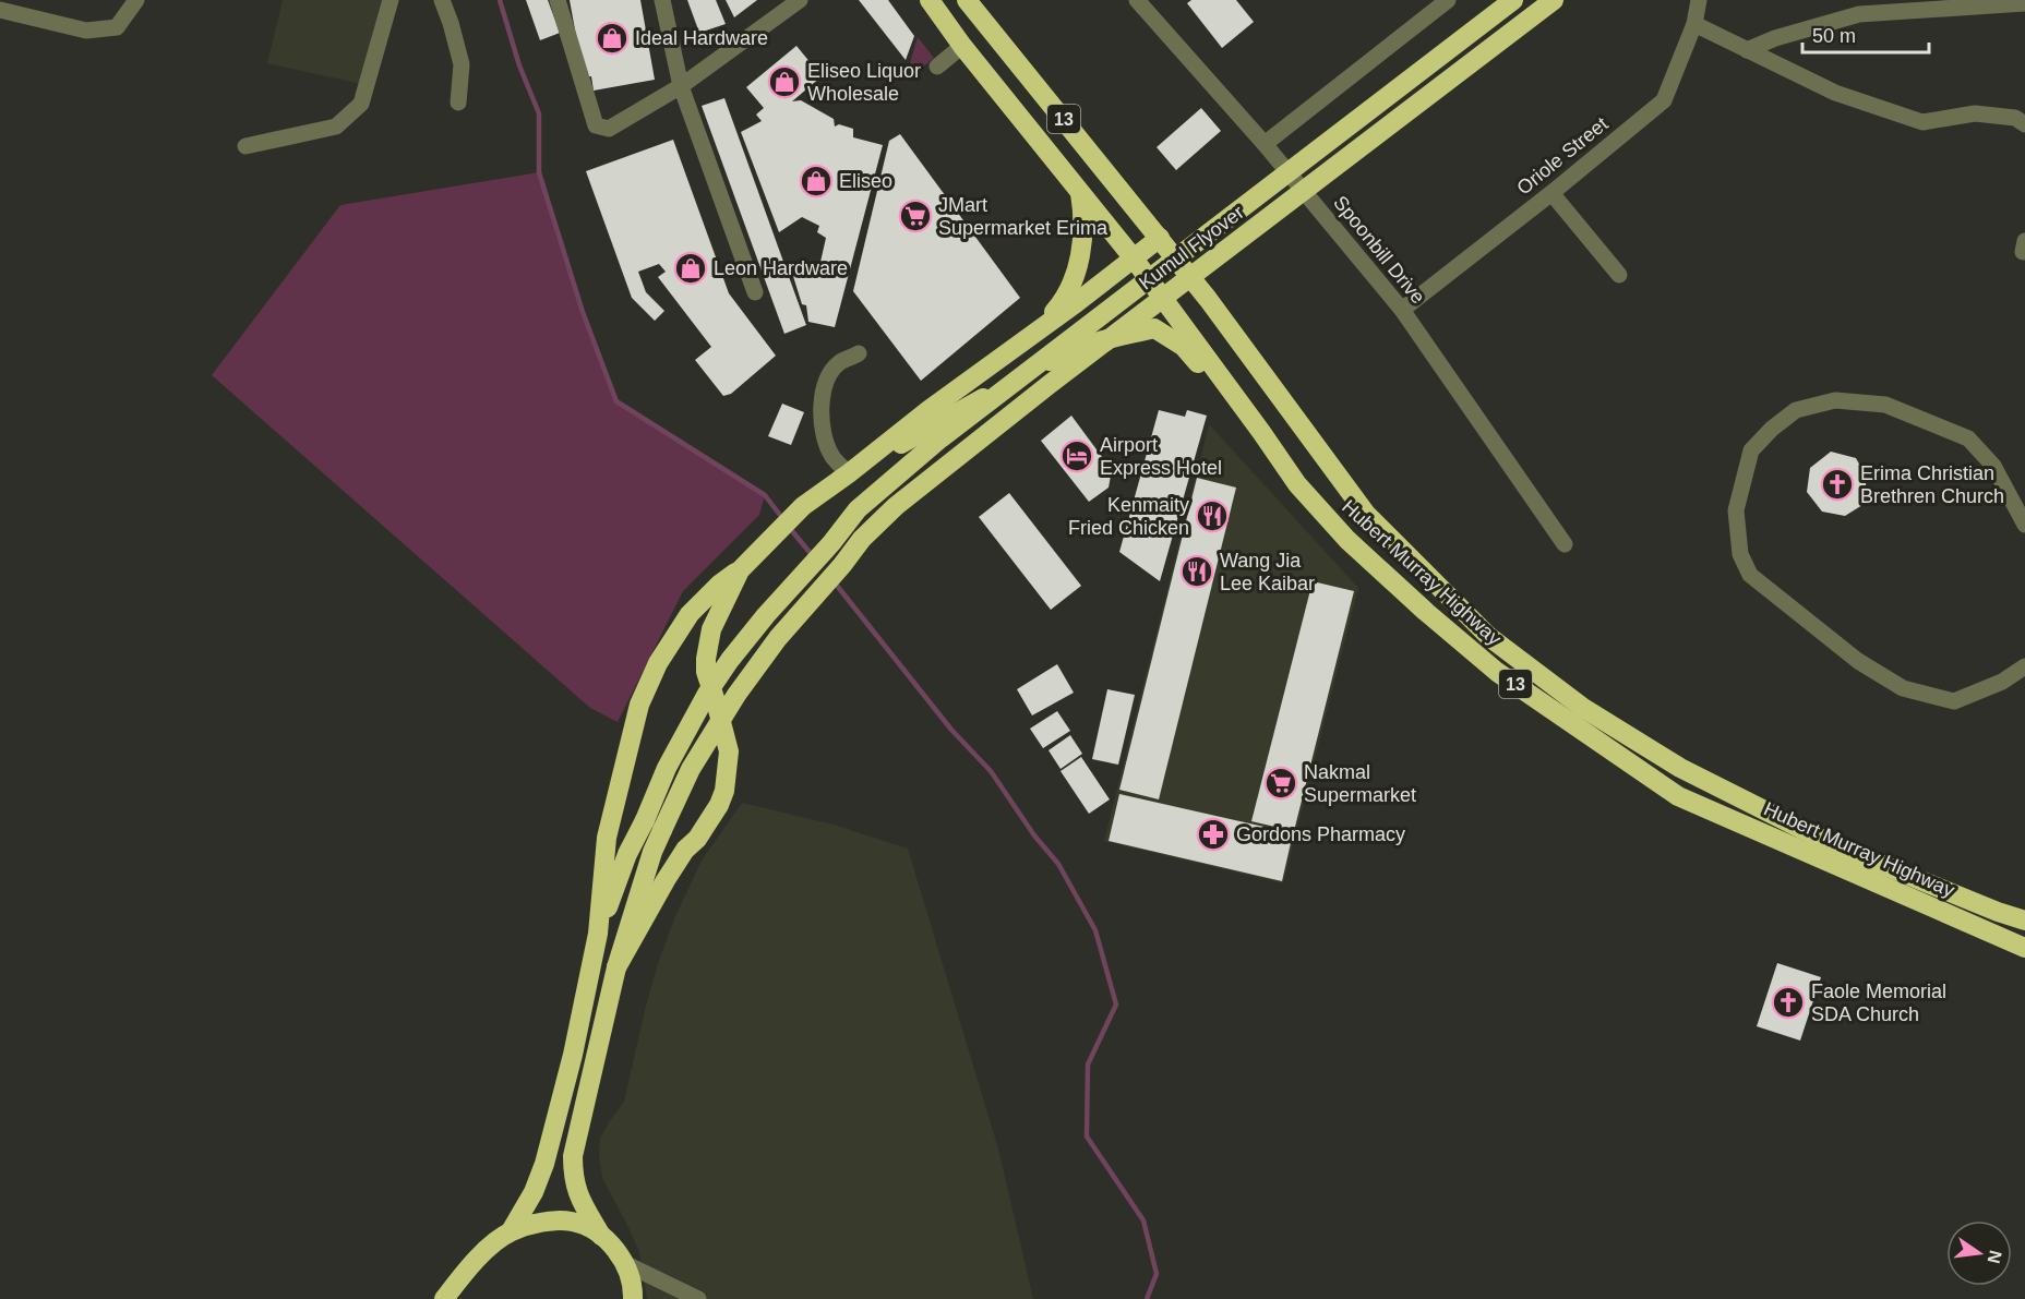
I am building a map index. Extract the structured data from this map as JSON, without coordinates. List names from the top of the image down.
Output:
{
  "streets": {
    "highway": ["13", "Kumul Flyover", "Hubert Murray Highway"],
    "street": ["Oriole Street", "Spoonbill Drive"]
  },
  "crossings": [
    ["Oriole Street", "Spoonbill Drive"]
  ],
  "places": {
    "shop": [
      "Ideal Hardware",
      "Eliseo Liquor Wholesale",
      "Eliseo",
      "Leon Hardware"
    ],
    "supermarket": ["JMart Supermarket Erima", "Nakmal Supermarket"],
    "hotel": ["Airport Express Hotel"],
    "church": ["Erima Christian Brethren Church", "Faole Memorial SDA Church"],
    "restaurant": ["Kenmaity Fried Chicken", "Wang Jia Lee Kaibar"],
    "pharmacy": ["Gordons Pharmacy"]
  },
  "scale_bar": "50 m",
  "north": "right"
}
